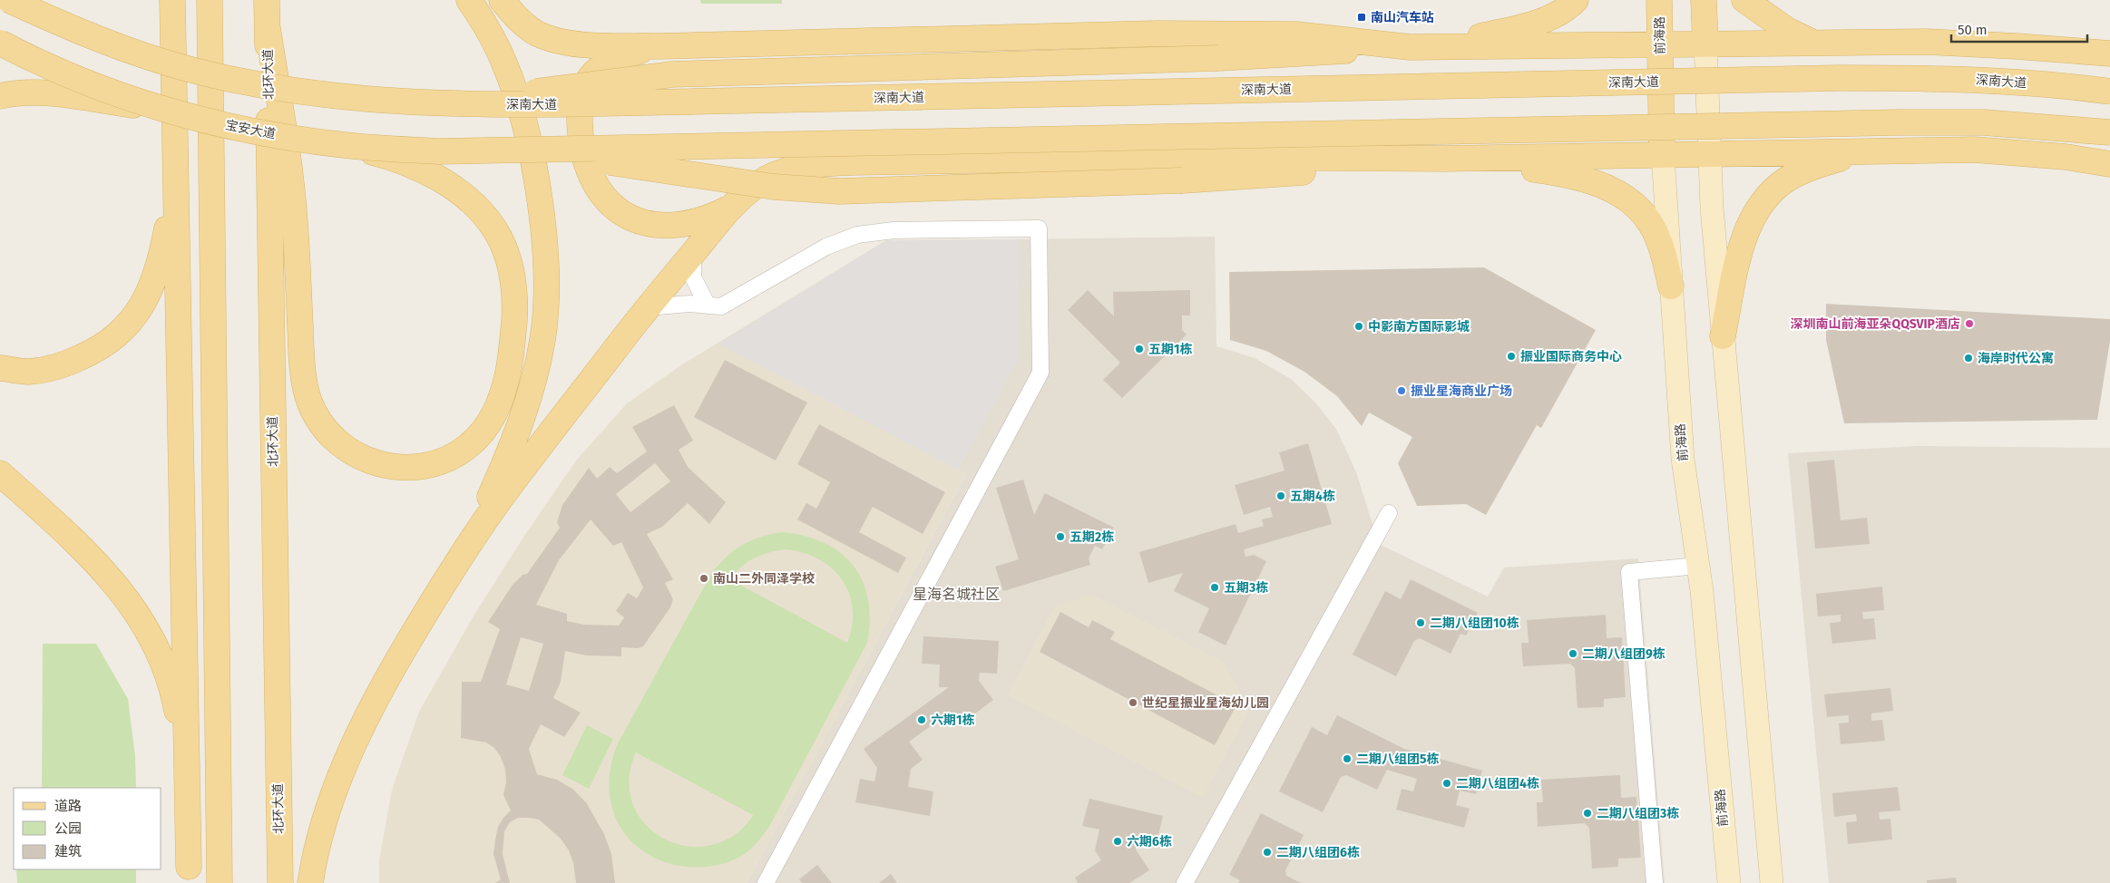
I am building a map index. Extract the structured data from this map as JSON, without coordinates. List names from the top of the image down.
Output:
{
  "streets": {
    "main road": [
      "前海路",
      "北环大道",
      "深南大道",
      "宝安大道"
    ]
  },
  "districts": ["星海名城社区"],
  "places": {
    "transit": ["南山汽车站"],
    "other": [
      "深圳南山前海亚朵QQSVIP酒店",
      "中影南方国际影城",
      "五期1栋",
      "振业国际商务中心",
      "海岸时代公寓",
      "振业星海商业广场",
      "五期4栋",
      "五期2栋",
      "南山二外同泽学校",
      "五期3栋",
      "二期八组团10栋",
      "二期八组团9栋",
      "世纪星振业星海幼儿园",
      "六期1栋",
      "二期八组团5栋",
      "二期八组团4栋",
      "二期八组团3栋",
      "六期6栋",
      "二期八组团6栋"
    ]
  },
  "legend": ["道路", "公园", "建筑"],
  "scale_bar": "50 m"
}
